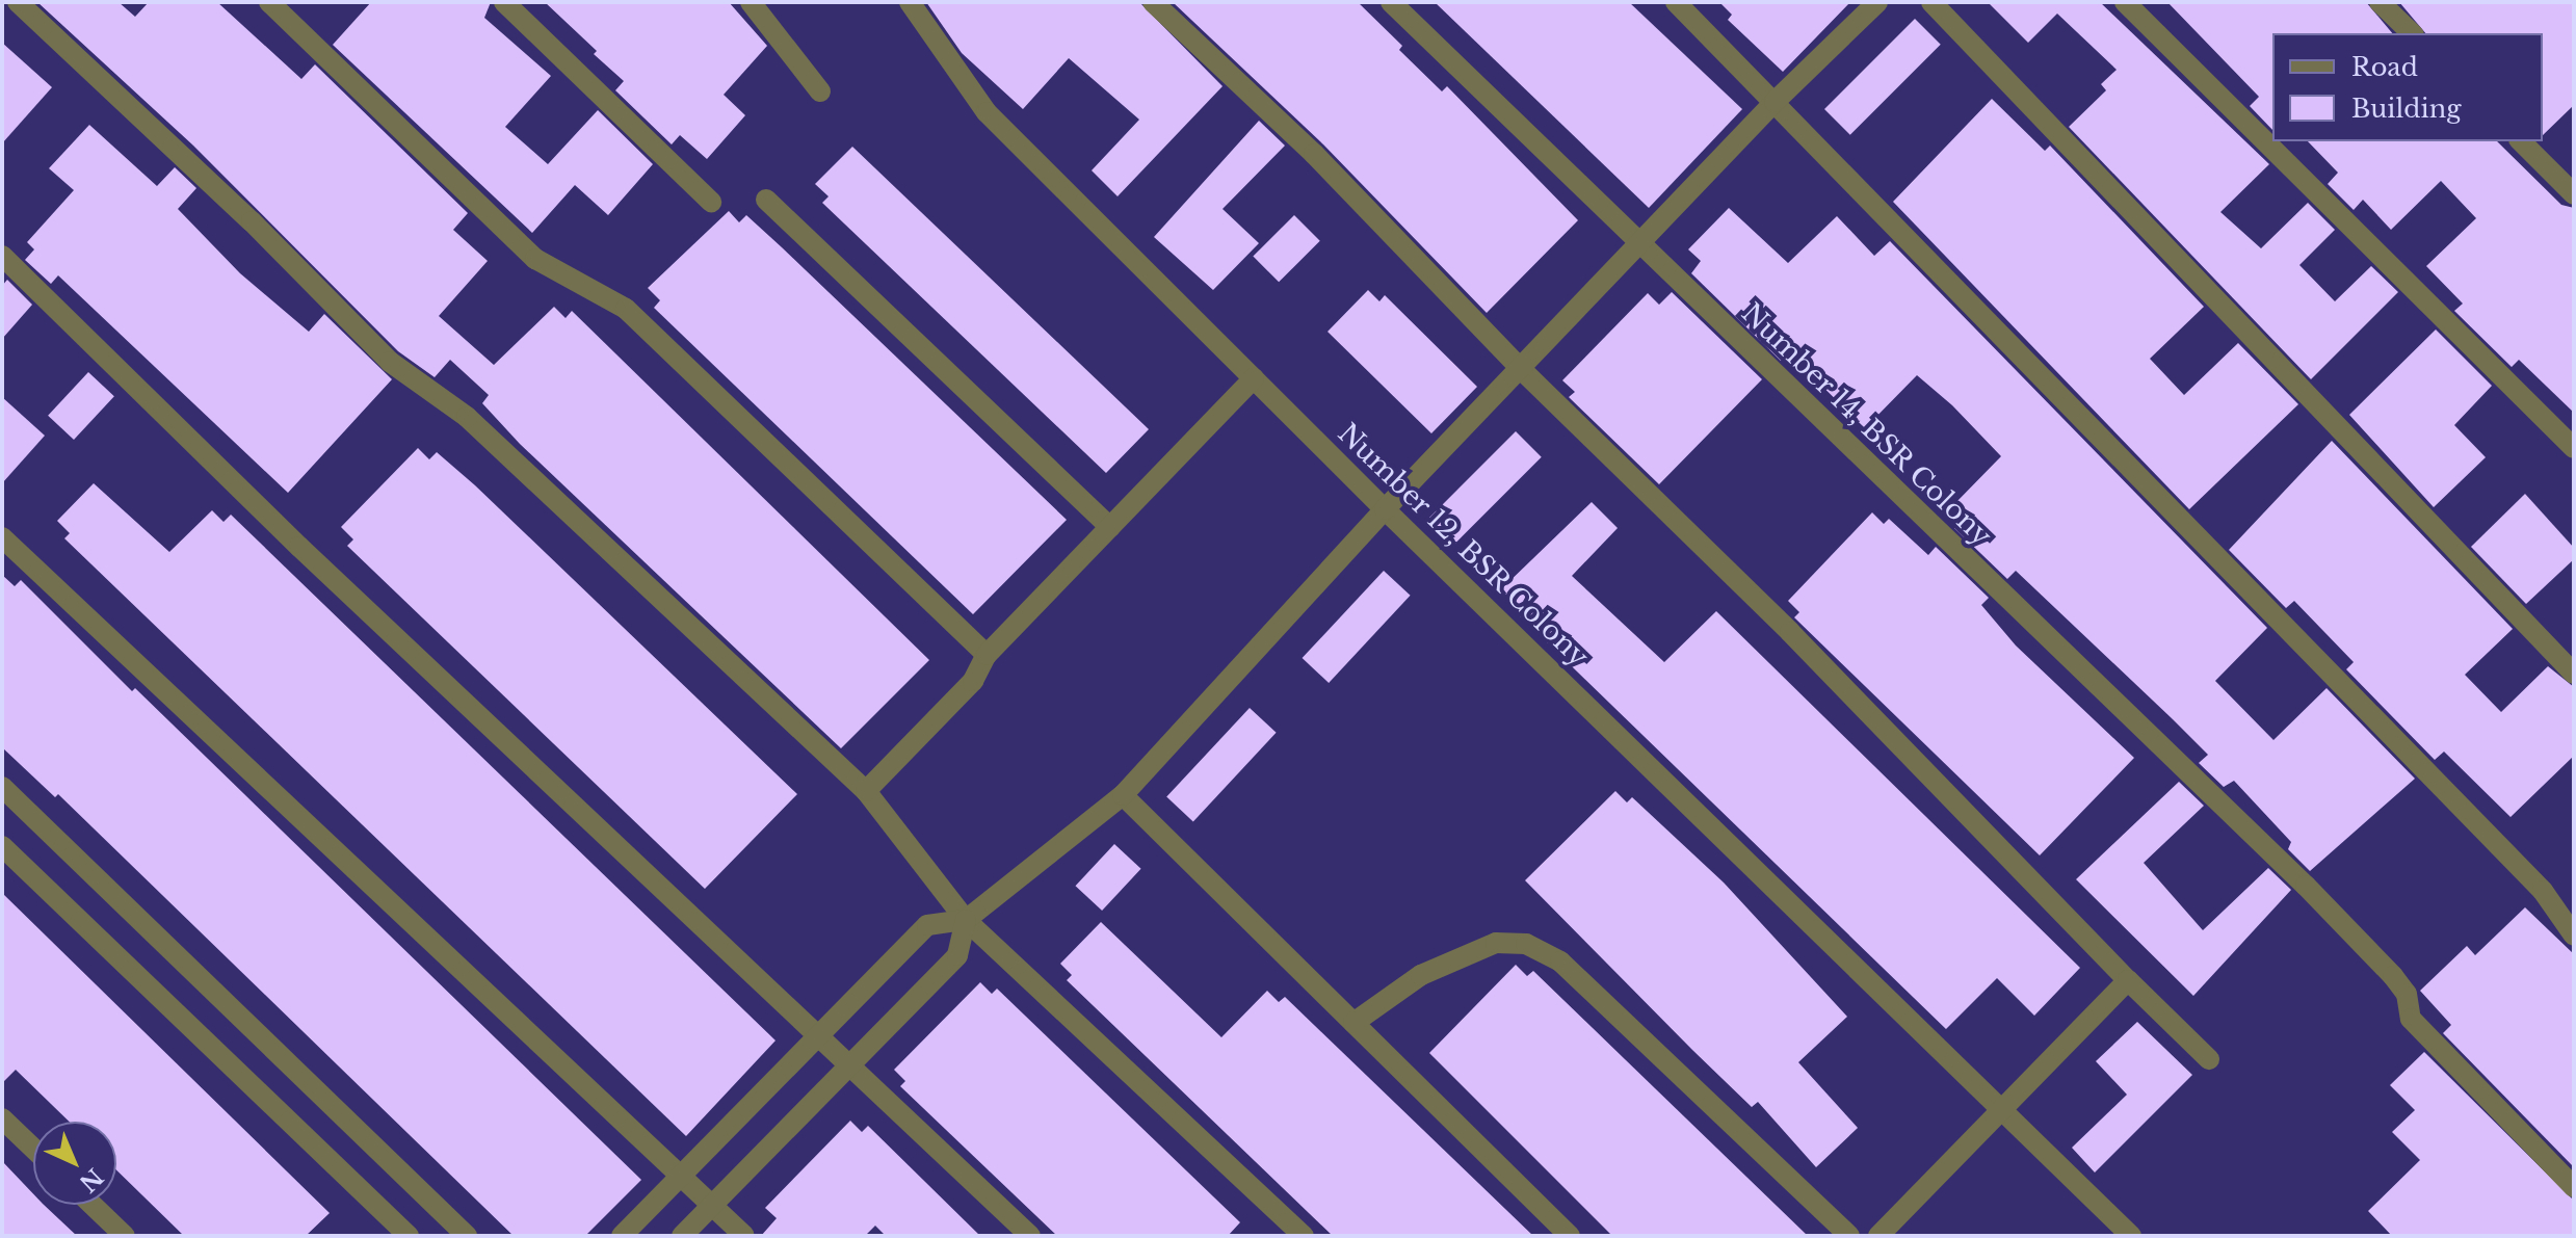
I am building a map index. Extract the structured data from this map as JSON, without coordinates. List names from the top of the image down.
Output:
{
  "streets": {
    "street": ["Number 14, BSR Colony", "Number 12, BSR Colony"]
  },
  "legend": ["Road", "Building"],
  "north": "bottom right"
}
